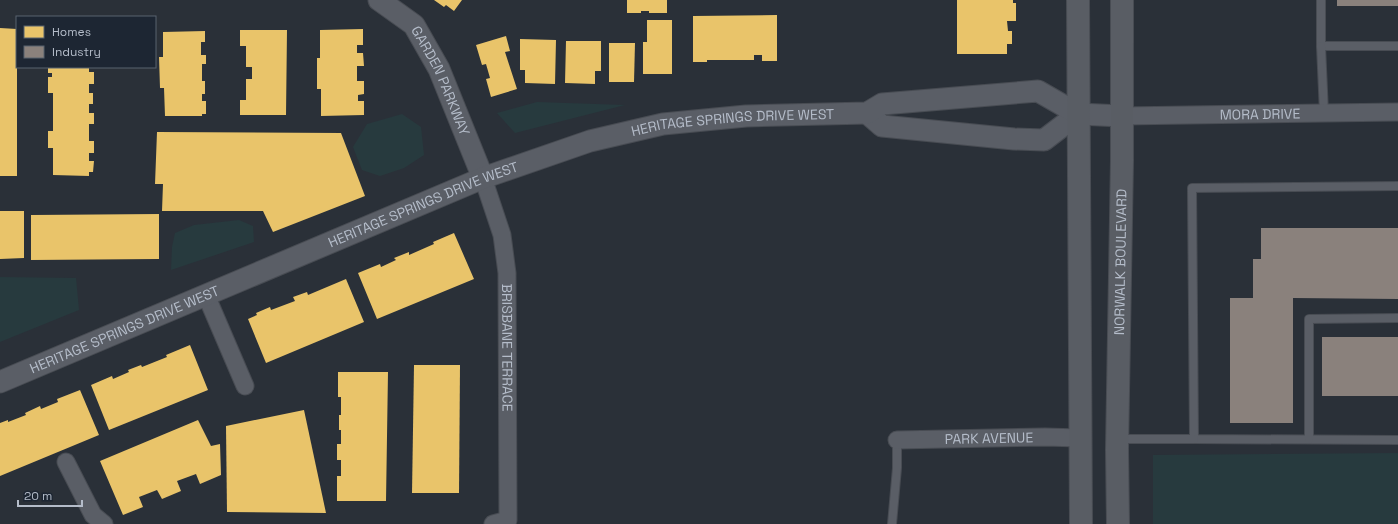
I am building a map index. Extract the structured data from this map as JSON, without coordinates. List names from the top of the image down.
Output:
{
  "streets": {
    "main road": ["NORWALK BOULEVARD"],
    "street": [
      "GARDEN PARKWAY",
      "MORA DRIVE",
      "HERITAGE SPRINGS DRIVE WEST",
      "BRISBANE TERRACE",
      "PARK AVENUE"
    ]
  },
  "crossings": [
    ["GARDEN PARKWAY", "HERITAGE SPRINGS DRIVE WEST"],
    ["GARDEN PARKWAY", "BRISBANE TERRACE"],
    ["MORA DRIVE", "HERITAGE SPRINGS DRIVE WEST"],
    ["MORA DRIVE", "NORWALK BOULEVARD"],
    ["HERITAGE SPRINGS DRIVE WEST", "NORWALK BOULEVARD"],
    ["HERITAGE SPRINGS DRIVE WEST", "BRISBANE TERRACE"]
  ],
  "legend": ["Homes", "Industry"],
  "scale_bar": "20 m"
}
